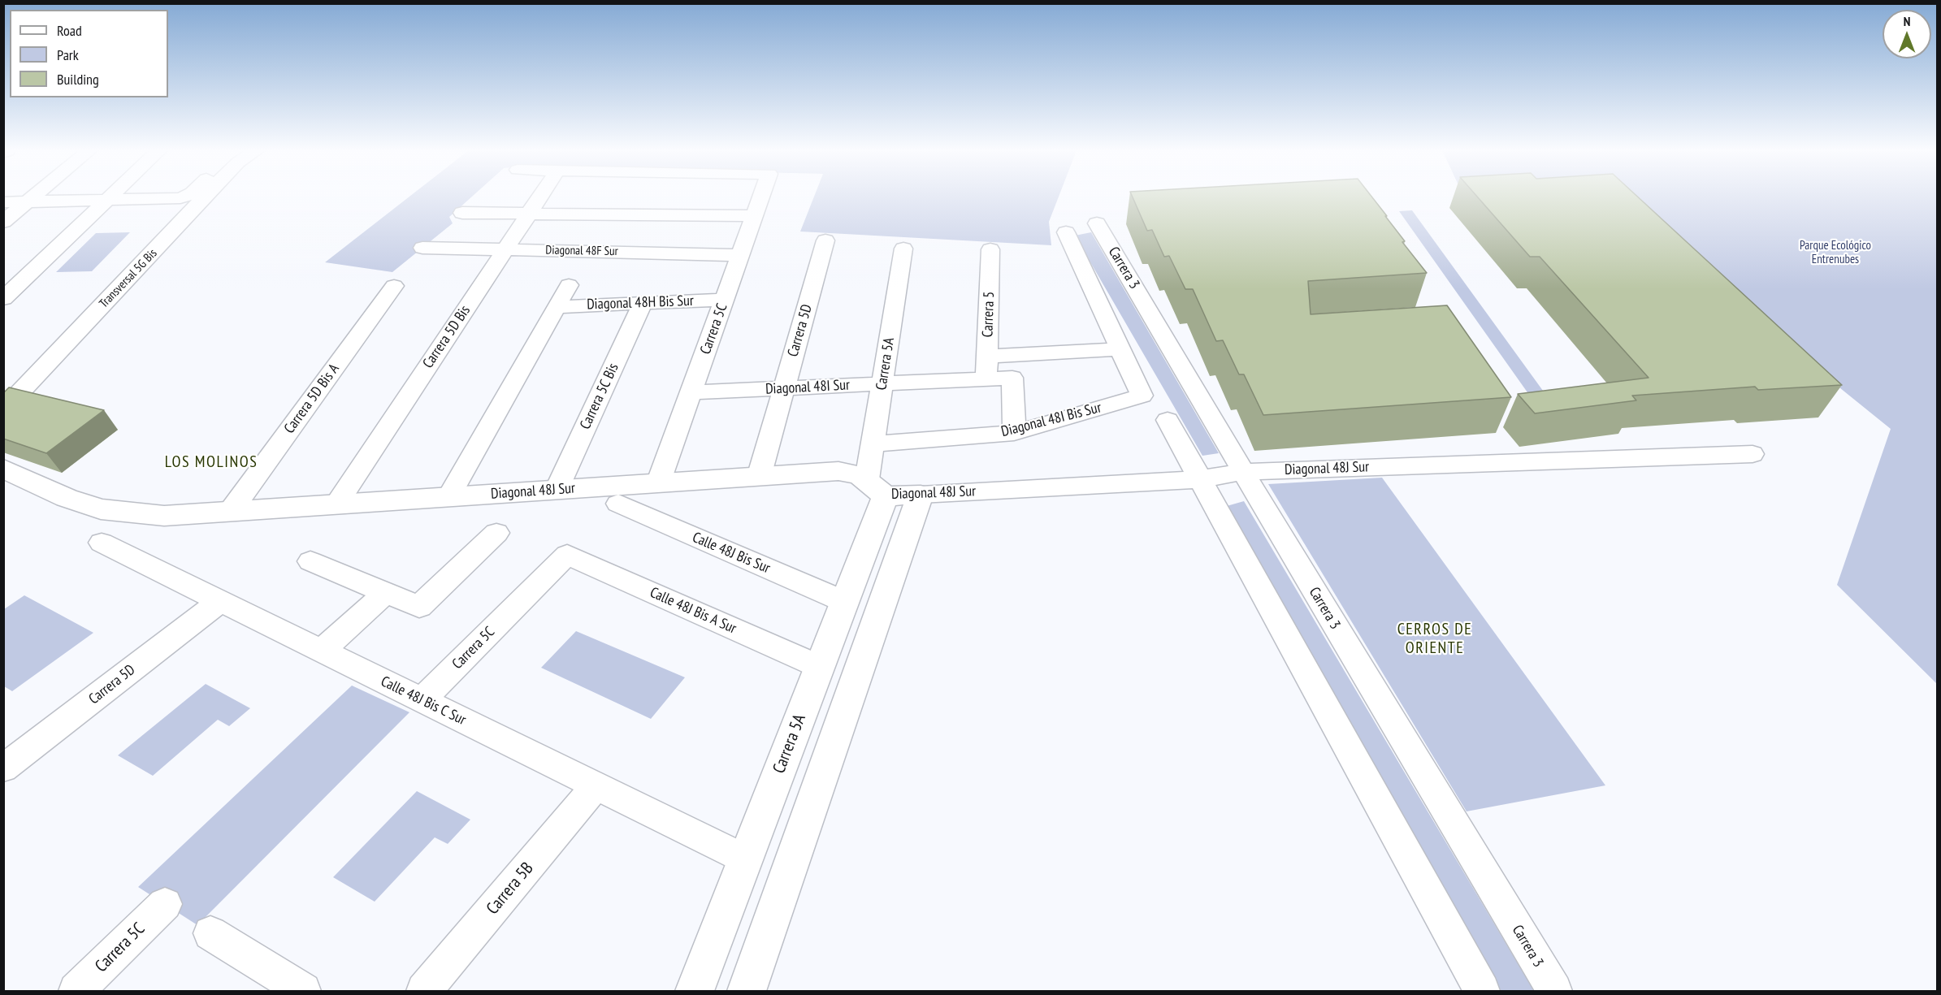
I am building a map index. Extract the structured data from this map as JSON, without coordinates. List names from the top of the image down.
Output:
{
  "streets": {
    "street": [
      "Diagonal 48F Sur",
      "Carrera 3",
      "Transversal 5G Bis",
      "Diagonal 48H Bis Sur",
      "Carrera 5",
      "Carrera 5C",
      "Carrera 5D",
      "Carrera 5D Bis",
      "Carrera 5A",
      "Diagonal 48I Sur",
      "Carrera 5C Bis",
      "Carrera 5D Bis A",
      "Diagonal 48I Bis Sur",
      "Diagonal 48J Sur",
      "Calle 48J Bis Sur",
      "Calle 48J Bis A Sur",
      "Calle 48J Bis C Sur",
      "Carrera 5B"
    ]
  },
  "crossings": [
    ["Diagonal 48F Sur", "Carrera 5C"],
    ["Diagonal 48F Sur", "Carrera 5D Bis"],
    ["Carrera 3", "Diagonal 48I Bis Sur"],
    ["Carrera 3", "Diagonal 48J Sur"],
    ["Diagonal 48H Bis Sur", "Carrera 5C"],
    ["Diagonal 48H Bis Sur", "Carrera 5C Bis"],
    ["Carrera 5", "Diagonal 48I Sur"],
    ["Carrera 5C", "Diagonal 48I Sur"],
    ["Carrera 5C", "Diagonal 48J Sur"],
    ["Carrera 5C", "Calle 48J Bis A Sur"],
    ["Carrera 5C", "Calle 48J Bis C Sur"],
    ["Carrera 5D", "Diagonal 48I Sur"],
    ["Carrera 5D", "Diagonal 48J Sur"],
    ["Carrera 5D", "Calle 48J Bis C Sur"],
    ["Carrera 5D Bis", "Diagonal 48J Sur"],
    ["Carrera 5A", "Diagonal 48I Sur"],
    ["Carrera 5A", "Diagonal 48I Bis Sur"],
    ["Carrera 5A", "Diagonal 48J Sur"],
    ["Carrera 5A", "Calle 48J Bis Sur"],
    ["Carrera 5A", "Calle 48J Bis A Sur"],
    ["Carrera 5A", "Calle 48J Bis C Sur"],
    ["Diagonal 48I Sur", "Diagonal 48I Bis Sur"],
    ["Carrera 5C Bis", "Diagonal 48J Sur"],
    ["Carrera 5D Bis A", "Diagonal 48J Sur"],
    ["Calle 48J Bis C Sur", "Carrera 5B"]
  ],
  "districts": ["LOS MOLINOS", "CERROS DE ORIENTE"],
  "parks": ["Parque Ecológico Entrenubes"],
  "legend": ["Road", "Park", "Building"],
  "north": "top"
}
